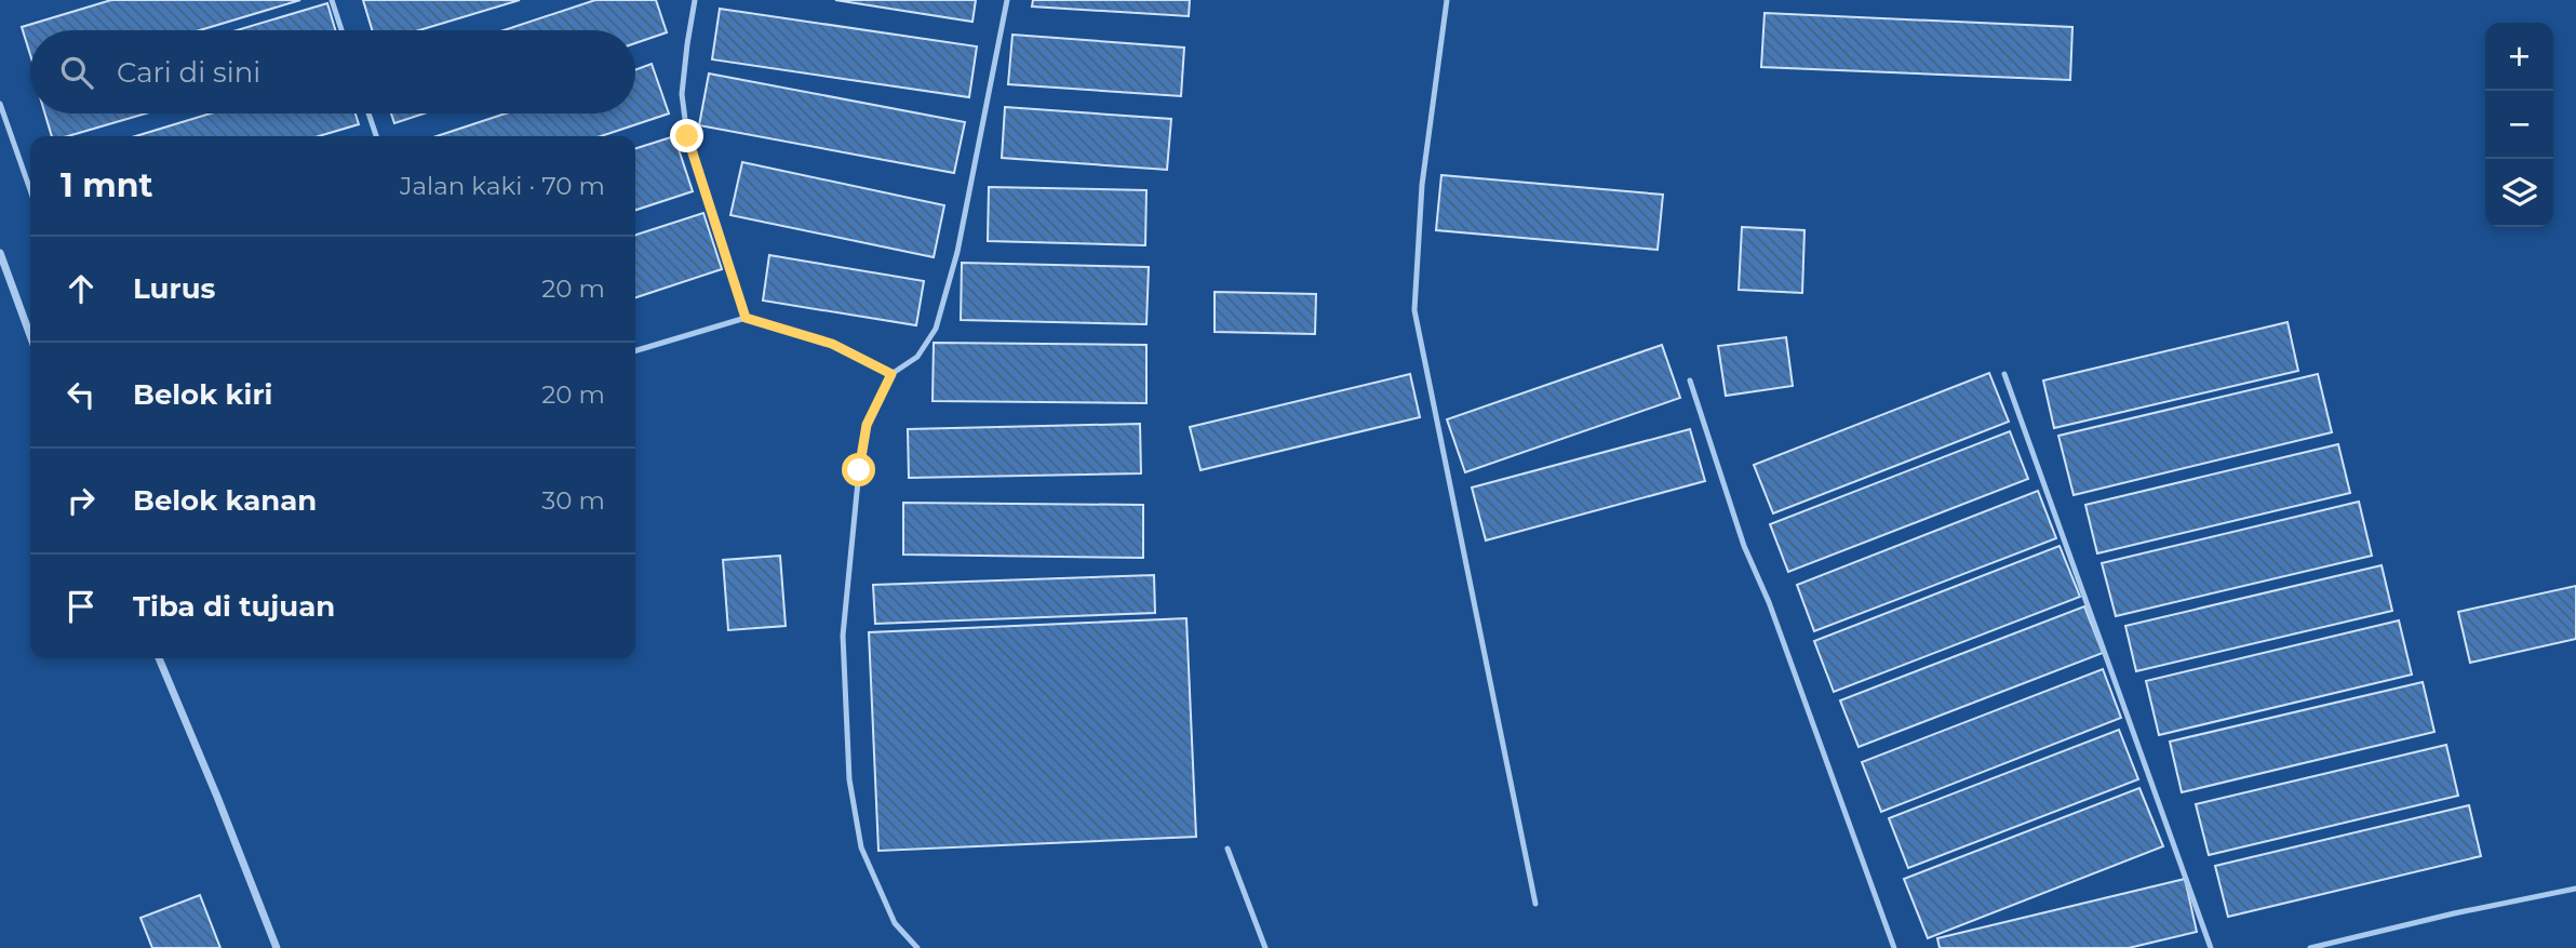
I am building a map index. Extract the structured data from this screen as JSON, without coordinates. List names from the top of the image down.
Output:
{
  "page": {
    "map_buttons": ["+", "−"],
    "search": "Cari di sini",
    "heading": ["1 mnt", "Jalan kaki · 70 m"],
    "list": [
      ["Lurus", "20 m"],
      ["Belok kiri", "20 m"],
      ["Belok kanan", "30 m"],
      "Tiba di tujuan"
    ]
  }
}
